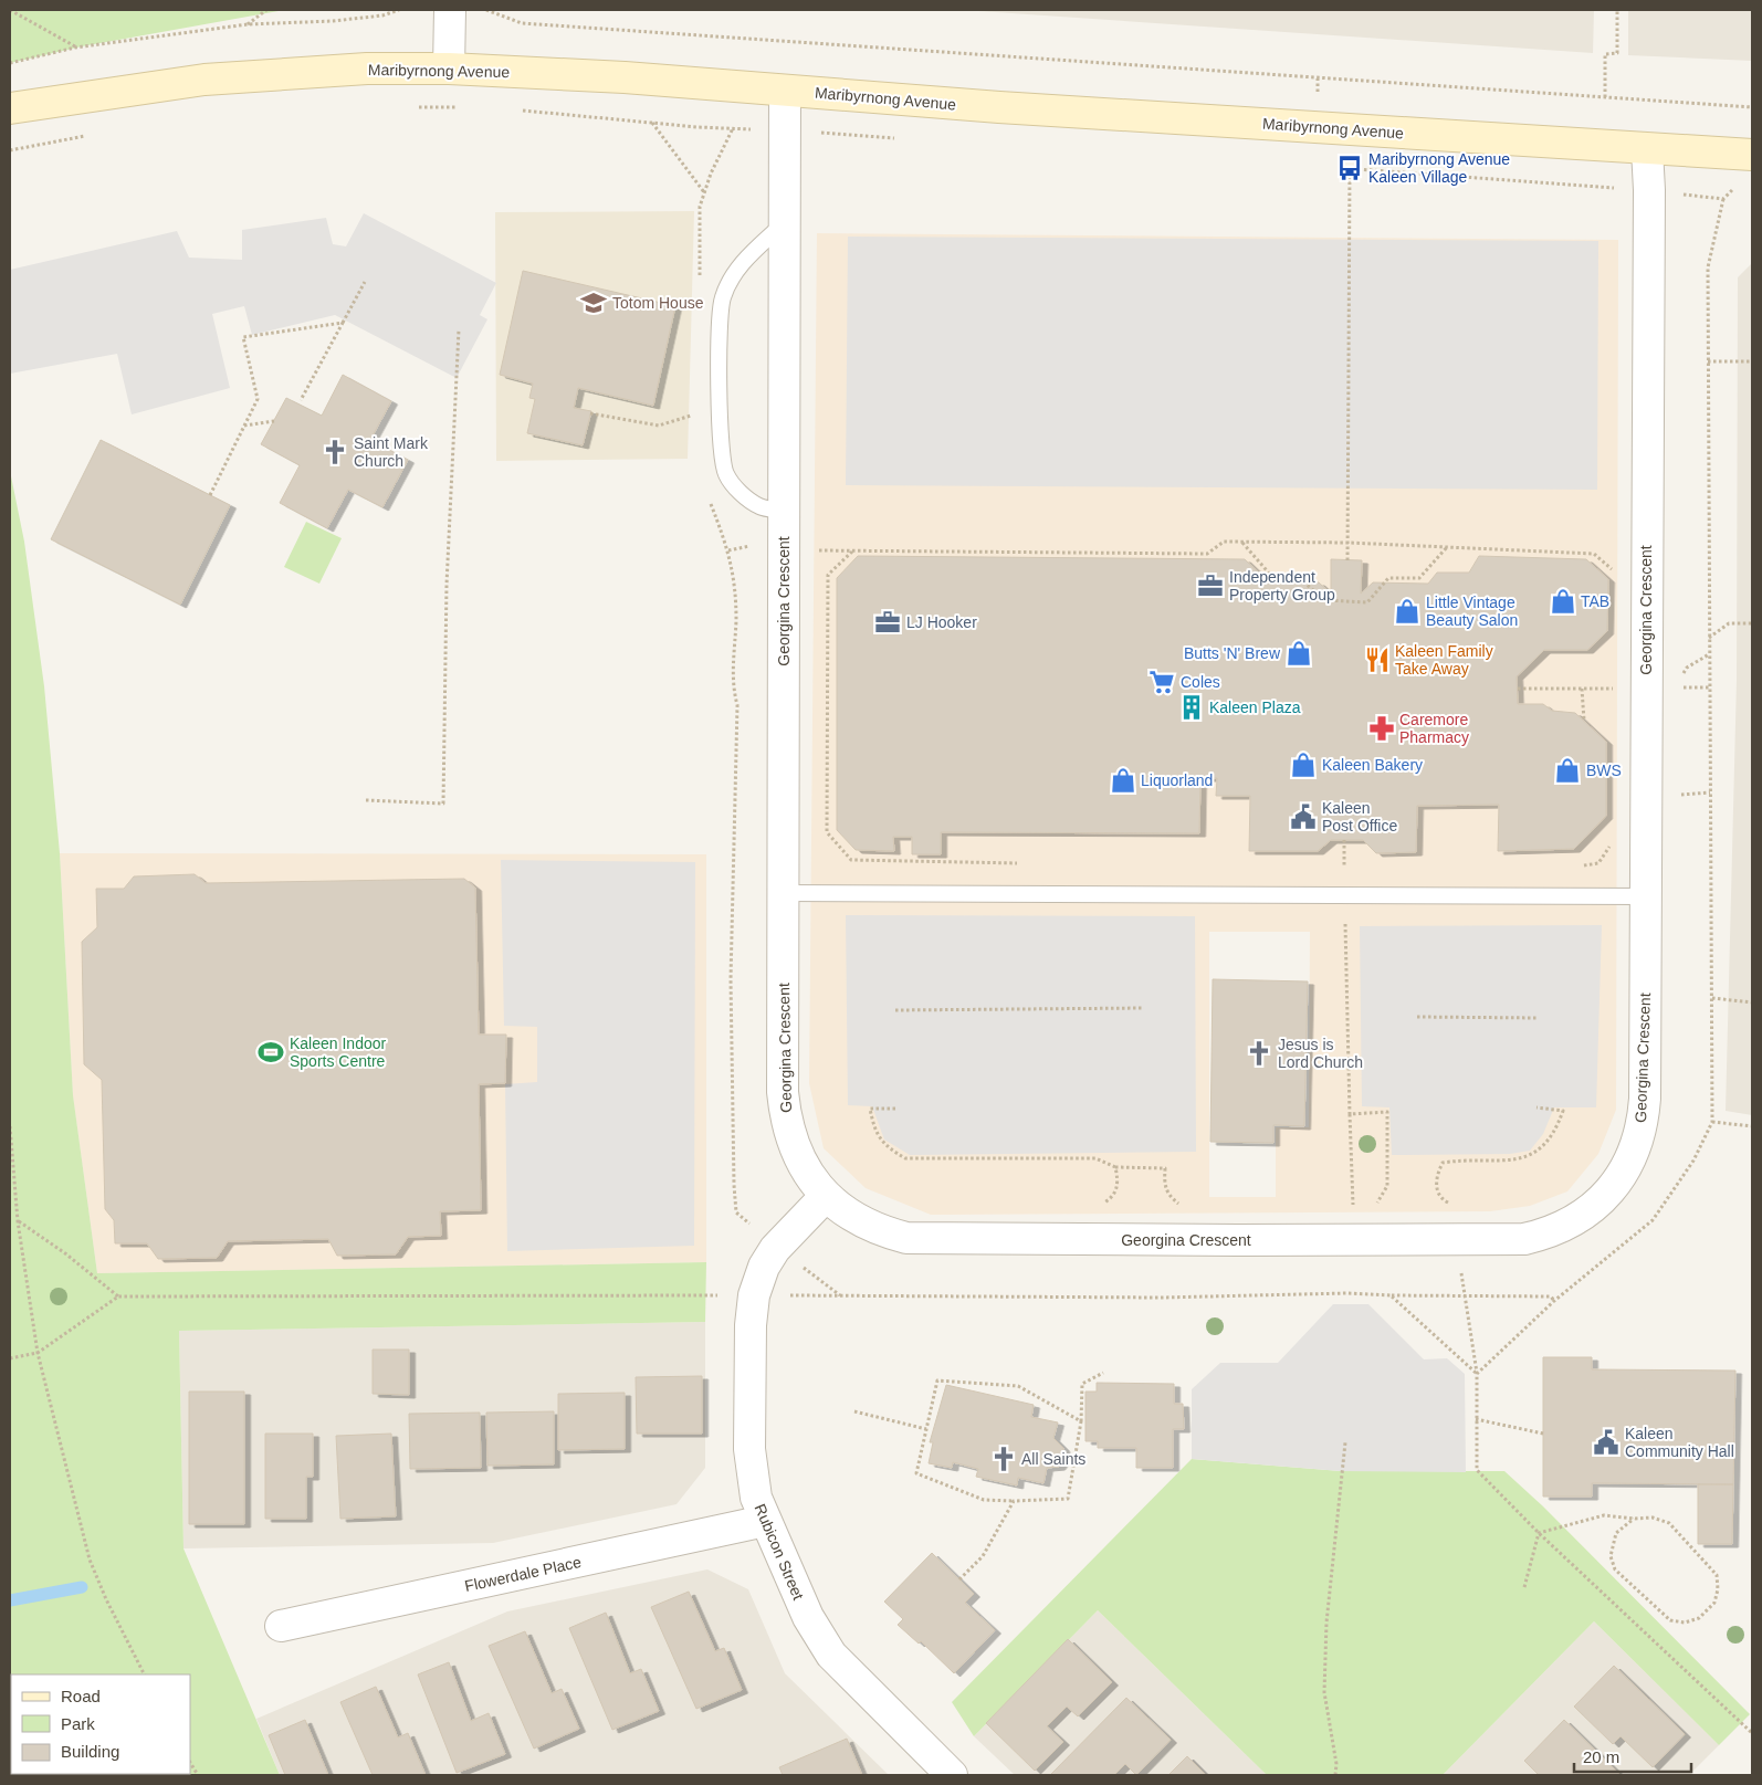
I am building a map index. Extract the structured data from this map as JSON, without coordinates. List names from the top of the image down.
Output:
{
  "streets": {
    "street": [
      "Maribyrnong Avenue",
      "Georgina Crescent",
      "Rubicon Street",
      "Flowerdale Place"
    ]
  },
  "crossings": [
    ["Maribyrnong Avenue", "Georgina Crescent"],
    ["Georgina Crescent", "Rubicon Street"],
    ["Rubicon Street", "Flowerdale Place"]
  ],
  "places": {
    "bus stop": ["Maribyrnong Avenue Kaleen Village"],
    "school or university": ["Totom House"],
    "church": ["Saint Mark Church", "Jesus is Lord Church", "All Saints"],
    "office": ["Independent Property Group", "LJ Hooker"],
    "shop": [
      "TAB",
      "Little Vintage Beauty Salon",
      "Butts 'N' Brew",
      "Kaleen Bakery",
      "BWS",
      "Liquorland"
    ],
    "restaurant": ["Kaleen Family Take Away"],
    "supermarket": ["Coles"],
    "building": ["Kaleen Plaza"],
    "pharmacy": ["Caremore Pharmacy"],
    "public building": ["Kaleen Post Office", "Kaleen Community Hall"],
    "sports": ["Kaleen Indoor Sports Centre"]
  },
  "legend": ["Road", "Park", "Building"],
  "scale_bar": "20 m"
}
